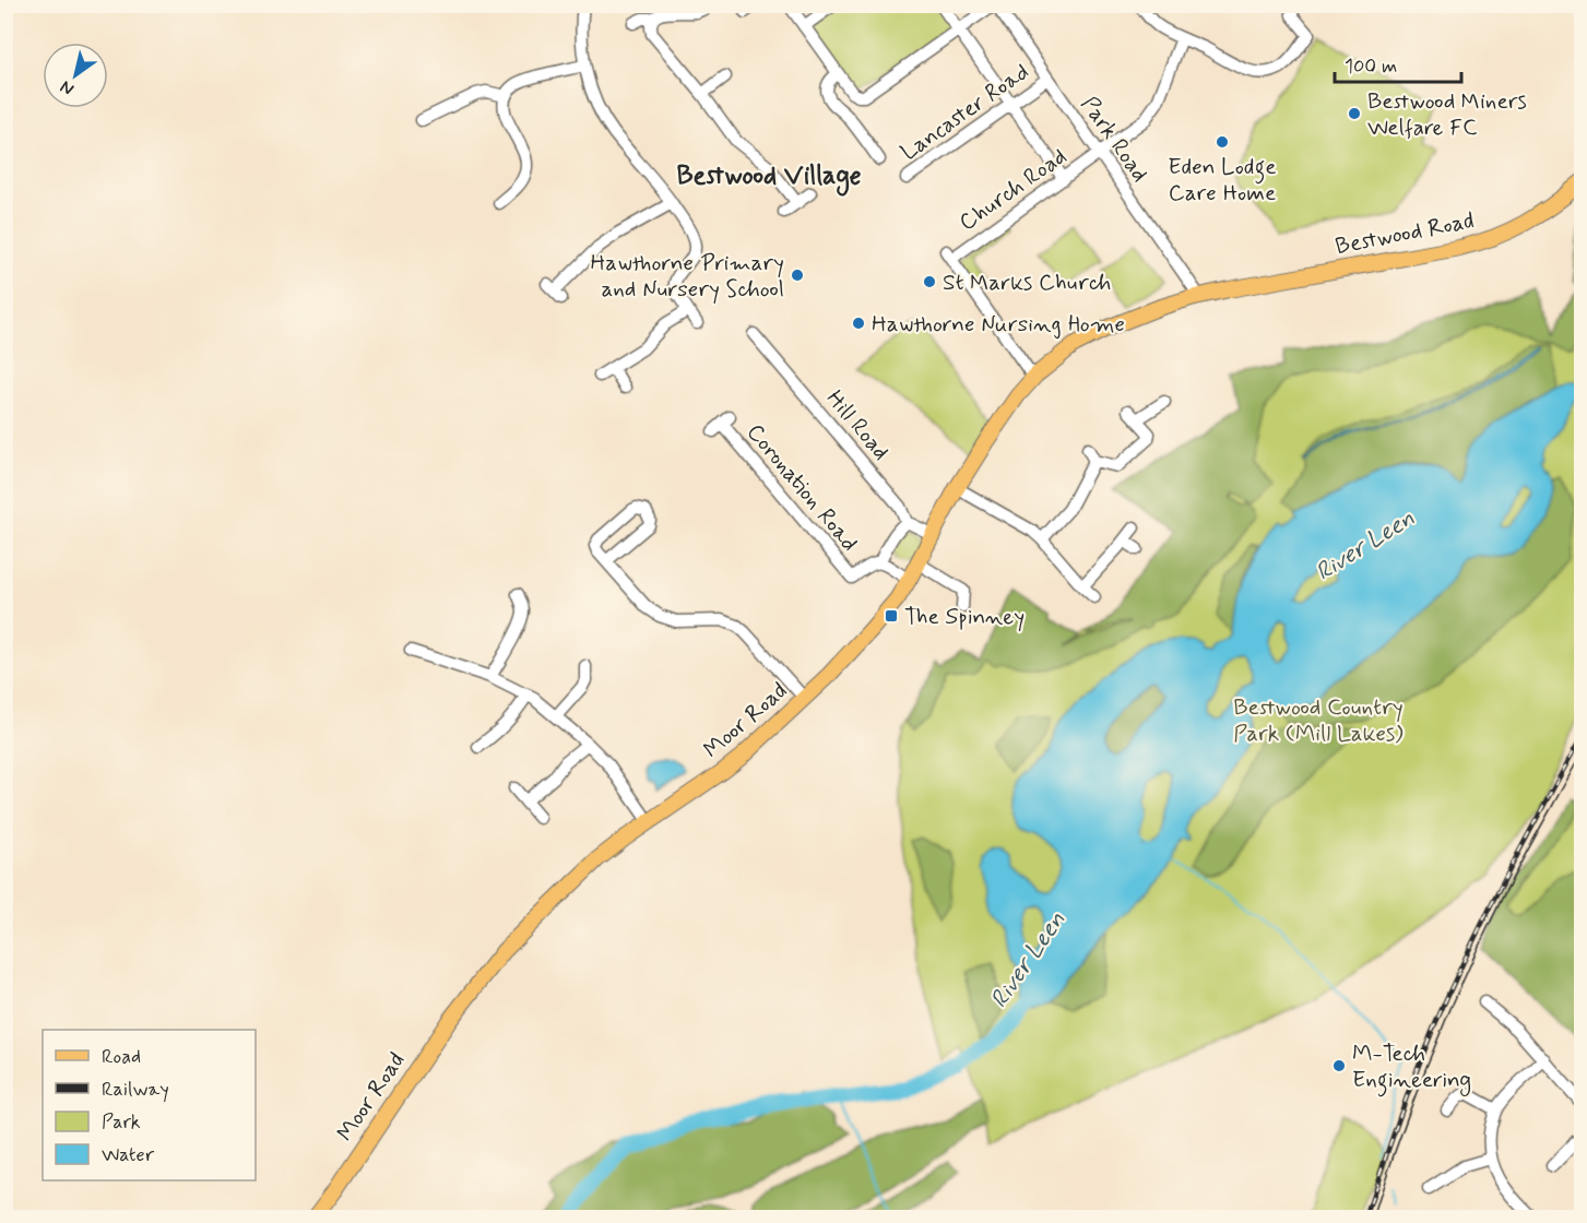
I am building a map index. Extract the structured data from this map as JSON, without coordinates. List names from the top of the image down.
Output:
{
  "streets": {
    "main road": ["Bestwood Road", "Moor Road"],
    "street": [
      "Lancaster Road",
      "Park Road",
      "Church Road",
      "Hill Road",
      "Coronation Road"
    ]
  },
  "crossings": [
    ["Lancaster Road", "Park Road"],
    ["Park Road", "Church Road"],
    ["Park Road", "Moor Road"],
    ["Church Road", "Moor Road"],
    ["Bestwood Road", "Moor Road"],
    ["Coronation Road", "Moor Road"]
  ],
  "districts": ["Bestwood Village"],
  "water": ["River Leen"],
  "parks": ["Bestwood Country Park (Mill Lakes)"],
  "places": {
    "other": [
      "Bestwood Miners Welfare FC",
      "Eden Lodge Care Home",
      "Hawthorne Primary and Nursery School",
      "St Marks Church",
      "Hawthorne Nursing Home",
      "M-Tech Engineering"
    ],
    "transit": ["The Spinney"]
  },
  "legend": [
    "Road",
    "Railway",
    "Park",
    "Water"
  ],
  "scale_bar": "100 m",
  "north": "bottom left"
}
